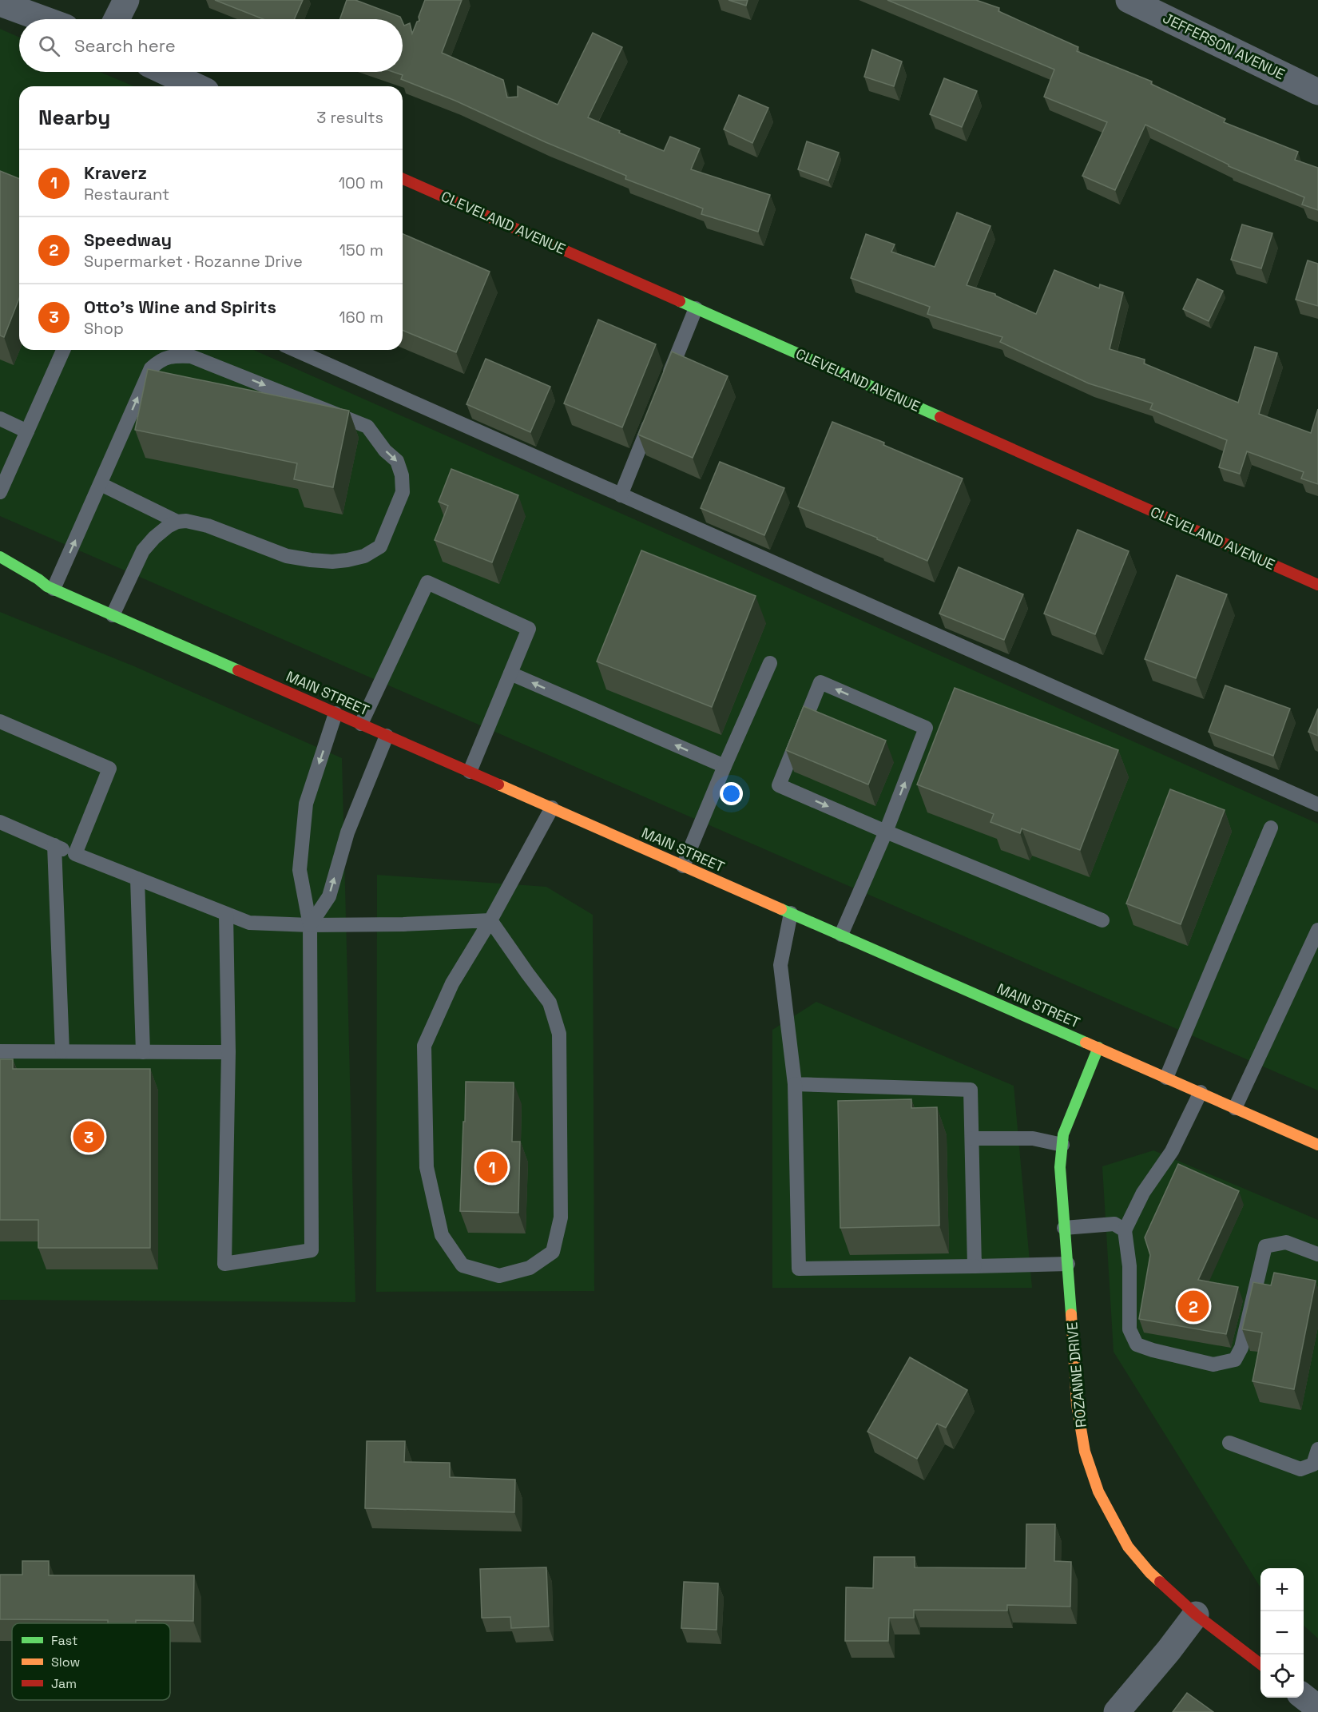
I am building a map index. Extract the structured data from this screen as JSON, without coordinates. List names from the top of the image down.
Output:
{
  "streets": {
    "street": [
      "JEFFERSON AVENUE",
      "CLEVELAND AVENUE",
      "MAIN STREET",
      "ROZANNE DRIVE"
    ]
  },
  "crossings": [
    ["MAIN STREET", "ROZANNE DRIVE"]
  ],
  "legend": ["Fast", "Slow", "Jam"],
  "page": {
    "search": "Search here",
    "heading": ["Nearby", "3 results"],
    "list": [
      {
        "mark": "1",
        "name": "Kraverz",
        "note": "Restaurant",
        "value": "100 m"
      },
      {
        "mark": "2",
        "name": "Speedway",
        "note": "Supermarket · Rozanne Drive",
        "value": "150 m"
      },
      {
        "mark": "3",
        "name": "Otto's Wine and Spirits",
        "note": "Shop",
        "value": "160 m"
      }
    ],
    "pins": ["3", "1", "2"],
    "map_buttons": ["+", "−"]
  }
}
